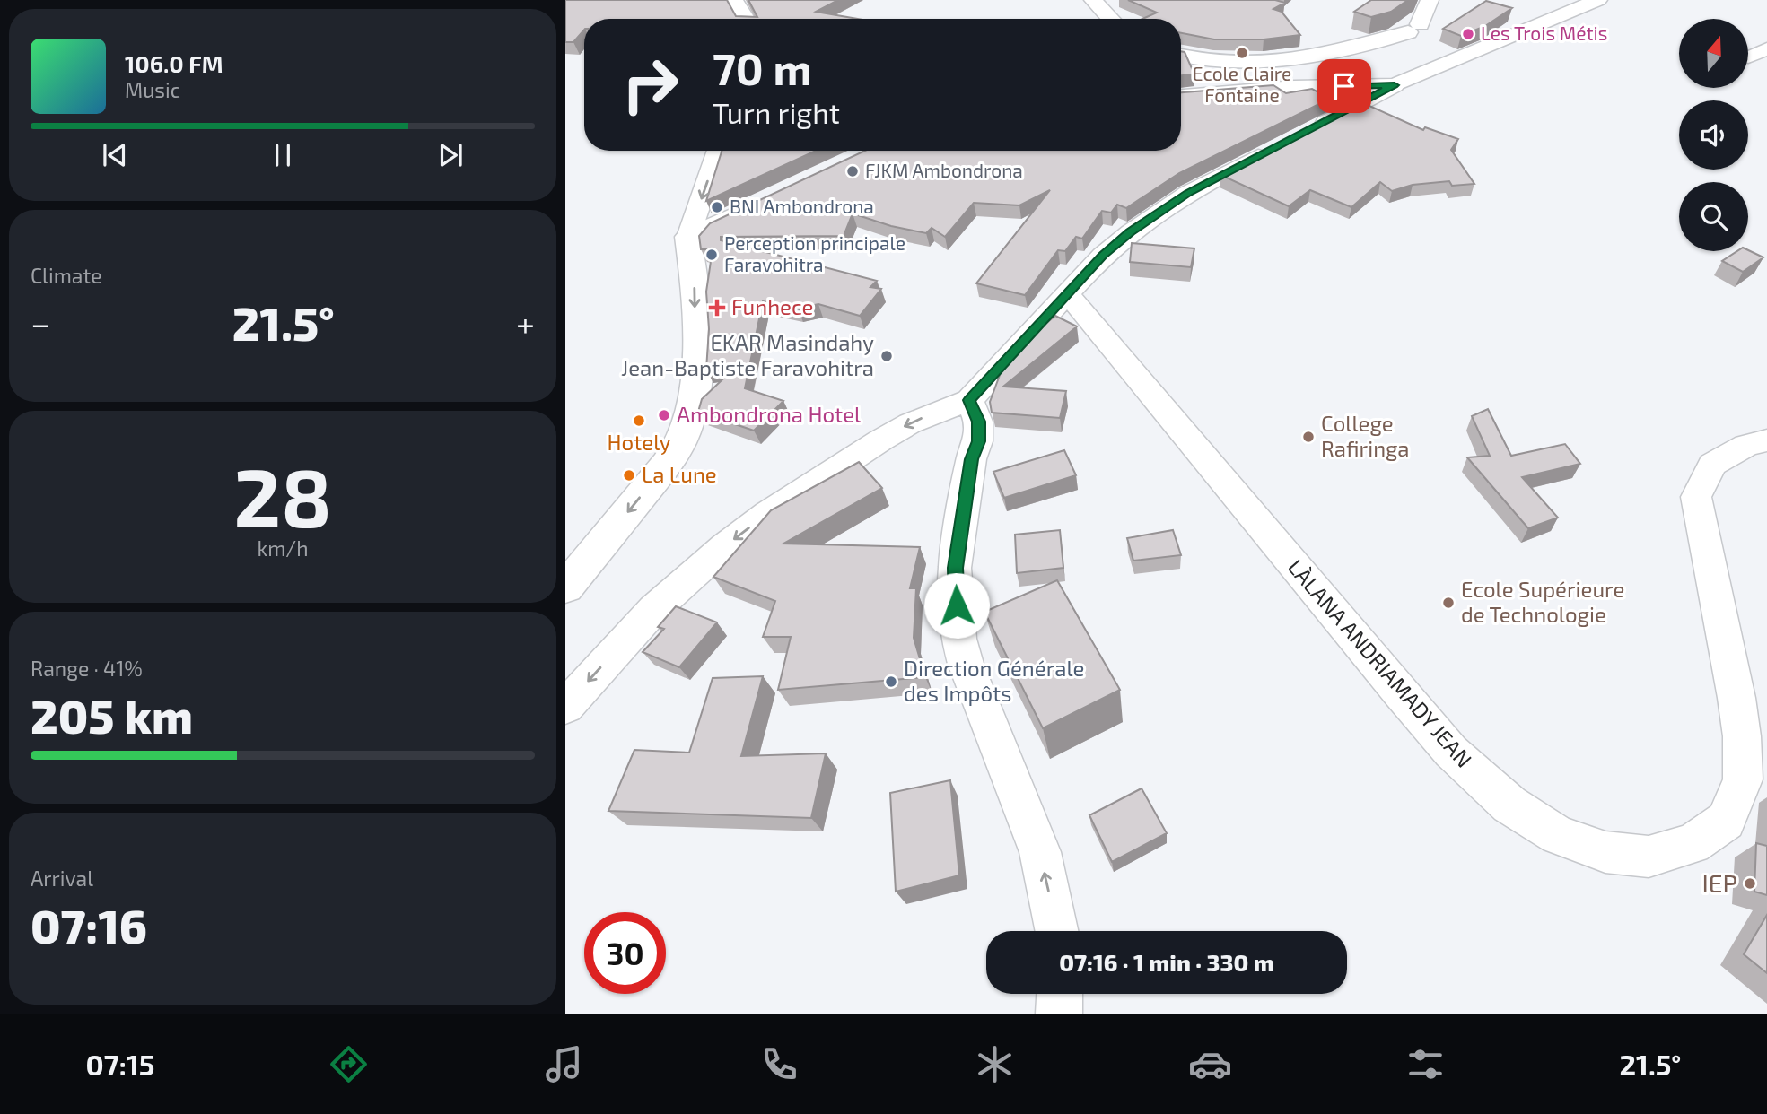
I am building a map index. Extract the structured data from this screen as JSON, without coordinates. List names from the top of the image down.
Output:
{
  "streets": {
    "street": ["LÀLANA ANDRIAMADY JEAN"]
  },
  "places": {
    "other": [
      "Les Trois Métis",
      "Ecole Claire Fontaine",
      "FJKM Ambondrona",
      "BNI Ambondrona",
      "Perception principale Faravohitra",
      "EKAR Masindahy Jean-Baptiste Faravohitra",
      "Ambondrona Hotel",
      "Hotely",
      "College Rafiringa",
      "La Lune",
      "Ecole Supérieure de Technologie",
      "Direction Générale des Impôts",
      "IEP"
    ],
    "health": ["Funhece"]
  },
  "north": "top",
  "page": {
    "turn": ["70 m", "Turn right"],
    "song": ["106.0 FM", "Music"],
    "tile": [
      "Climate",
      ["28", "km/h"],
      ["Range · 41%", "205 km"],
      ["Arrival", "07:16"]
    ],
    "heat": ["−", "21.5°", "+"],
    "limit": "30",
    "trip": "07:16 · 1 min · 330 m",
    "tabs": ["07:15", "21.5°"]
  }
}
